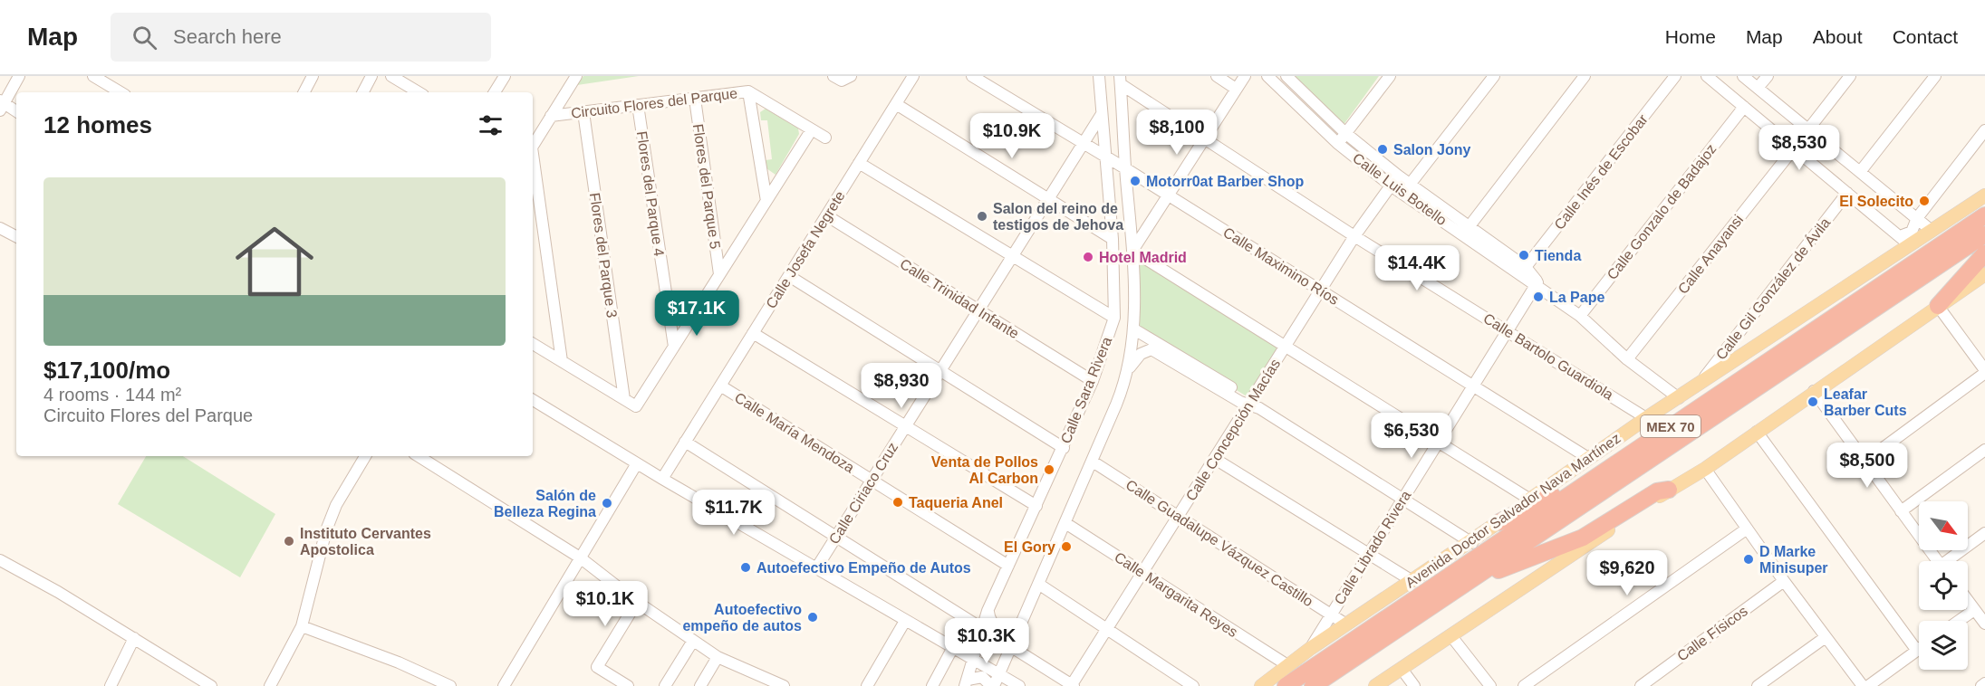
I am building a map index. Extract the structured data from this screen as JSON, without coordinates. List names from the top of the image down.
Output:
{
  "streets": {
    "highway": ["MEX 70", "Avenida Doctor Salvador Nava Martínez"],
    "street": [
      "Circuito Flores del Parque",
      "Calle Inés de Escobar",
      "Flores del Parque 5",
      "Calle Luis Botello",
      "Flores del Parque 4",
      "Calle Gonzalo de Badajoz",
      "Calle Josefa Negrete",
      "Calle Anayansi",
      "Flores del Parque 3",
      "Calle Maximino Ríos",
      "Calle Gil González de Ávila",
      "Calle Trinidad Infante",
      "Calle Bartolo Guardiola",
      "Calle Sara Rivera",
      "Calle Concepción Macías",
      "Calle María Mendoza",
      "Calle Ciriaco Cruz",
      "Calle Guadalupe Vázquez Castillo",
      "Calle Librado Rivera",
      "Calle Margarita Reyes",
      "Calle Físicos"
    ]
  },
  "crossings": [
    ["Circuito Flores del Parque", "Flores del Parque 5"],
    ["Circuito Flores del Parque", "Flores del Parque 4"],
    ["Circuito Flores del Parque", "Flores del Parque 3"],
    ["Calle Inés de Escobar", "Calle Luis Botello"],
    ["Calle Luis Botello", "Calle Gonzalo de Badajoz"],
    ["Calle Luis Botello", "Calle Anayansi"],
    ["Calle Luis Botello", "Calle Concepción Macías"],
    ["Calle Luis Botello", "Avenida Doctor Salvador Nava Martínez"],
    ["Calle Luis Botello", "Calle Librado Rivera"],
    ["Calle Josefa Negrete", "Calle Trinidad Infante"],
    ["Calle Josefa Negrete", "Calle María Mendoza"],
    ["Calle Maximino Ríos", "Calle Sara Rivera"],
    ["Calle Maximino Ríos", "Calle Concepción Macías"],
    ["Calle Maximino Ríos", "Calle Ciriaco Cruz"],
    ["Calle Maximino Ríos", "Avenida Doctor Salvador Nava Martínez"],
    ["Calle Maximino Ríos", "Calle Librado Rivera"],
    ["Calle Gil González de Ávila", "Avenida Doctor Salvador Nava Martínez"],
    ["Calle Trinidad Infante", "Calle Sara Rivera"],
    ["Calle Trinidad Infante", "Calle Ciriaco Cruz"],
    ["Calle Bartolo Guardiola", "Calle Sara Rivera"],
    ["Calle Bartolo Guardiola", "Calle Concepción Macías"],
    ["Calle Bartolo Guardiola", "Avenida Doctor Salvador Nava Martínez"],
    ["Calle Bartolo Guardiola", "Calle Librado Rivera"],
    ["Calle Sara Rivera", "Calle María Mendoza"],
    ["Calle Sara Rivera", "Calle Ciriaco Cruz"],
    ["Calle Sara Rivera", "Calle Guadalupe Vázquez Castillo"],
    ["Calle Sara Rivera", "Calle Margarita Reyes"],
    ["Calle Concepción Macías", "Calle Guadalupe Vázquez Castillo"],
    ["Calle Concepción Macías", "Calle Margarita Reyes"],
    ["Calle María Mendoza", "Calle Ciriaco Cruz"],
    ["Avenida Doctor Salvador Nava Martínez", "Calle Guadalupe Vázquez Castillo"],
    ["Avenida Doctor Salvador Nava Martínez", "Calle Librado Rivera"],
    ["Avenida Doctor Salvador Nava Martínez", "Calle Margarita Reyes"],
    ["Calle Guadalupe Vázquez Castillo", "Calle Librado Rivera"]
  ],
  "places": [
    "Salon Jony",
    "Motorr0at Barber Shop",
    "El Solecito",
    "Salon del reino de testigos de Jehova",
    "Tienda",
    "Hotel Madrid",
    "La Pape",
    "Leafar Barber Cuts",
    "Venta de Pollos Al Carbon",
    "Taqueria Anel",
    "Salón de Belleza Regina",
    "Instituto Cervantes Apostolica",
    "El Gory",
    "D Marke Minisuper",
    "Autoefectivo Empeño de Autos",
    "Autoefectivo empeño de autos"
  ],
  "north": "bottom right",
  "page": {
    "header": "Map",
    "search": "Search here",
    "nav": [
      "Home",
      "Map",
      "About",
      "Contact"
    ],
    "heading": "12 homes",
    "price": [
      "$8,100",
      "$10.9K",
      "$8,530",
      "$14.4K",
      "$17.1K",
      "$8,930",
      "$6,530",
      "$8,500",
      "$11.7K",
      "$9,620",
      "$10.1K",
      "$10.3K"
    ],
    "list": [
      {
        "name": "$17,100/mo",
        "note": "4 rooms · 144 m² · Circuito Flores del Parque"
      }
    ]
  }
}
